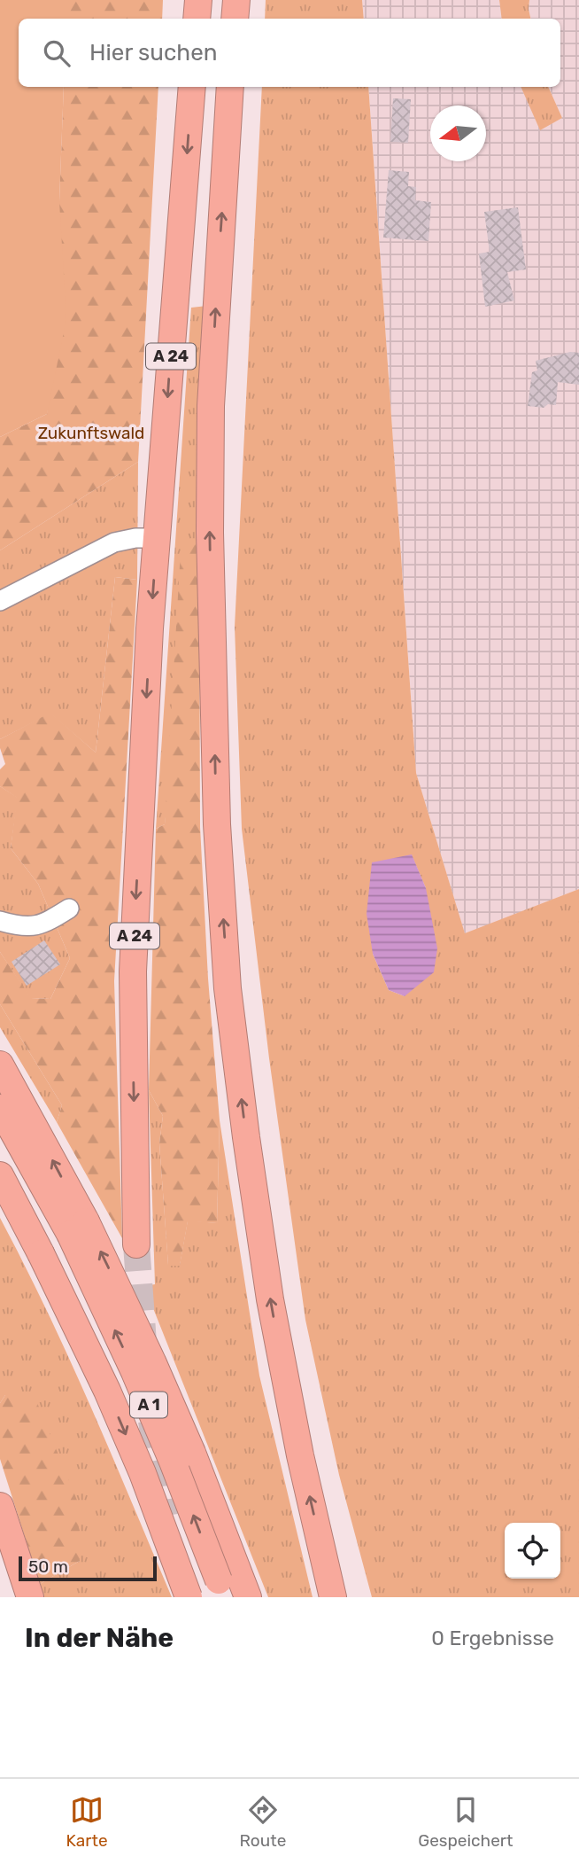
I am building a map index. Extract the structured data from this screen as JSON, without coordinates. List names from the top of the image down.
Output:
{
  "streets": {
    "highway": ["A 24", "A 1"]
  },
  "parks": ["Zukunftswald"],
  "scale_bar": "50 m",
  "north": "left",
  "page": {
    "search": "Hier suchen",
    "scale": "50 m",
    "heading": ["In der Nähe", "0 Ergebnisse"],
    "nav": ["Karte", "Route", "Gespeichert"]
  }
}
